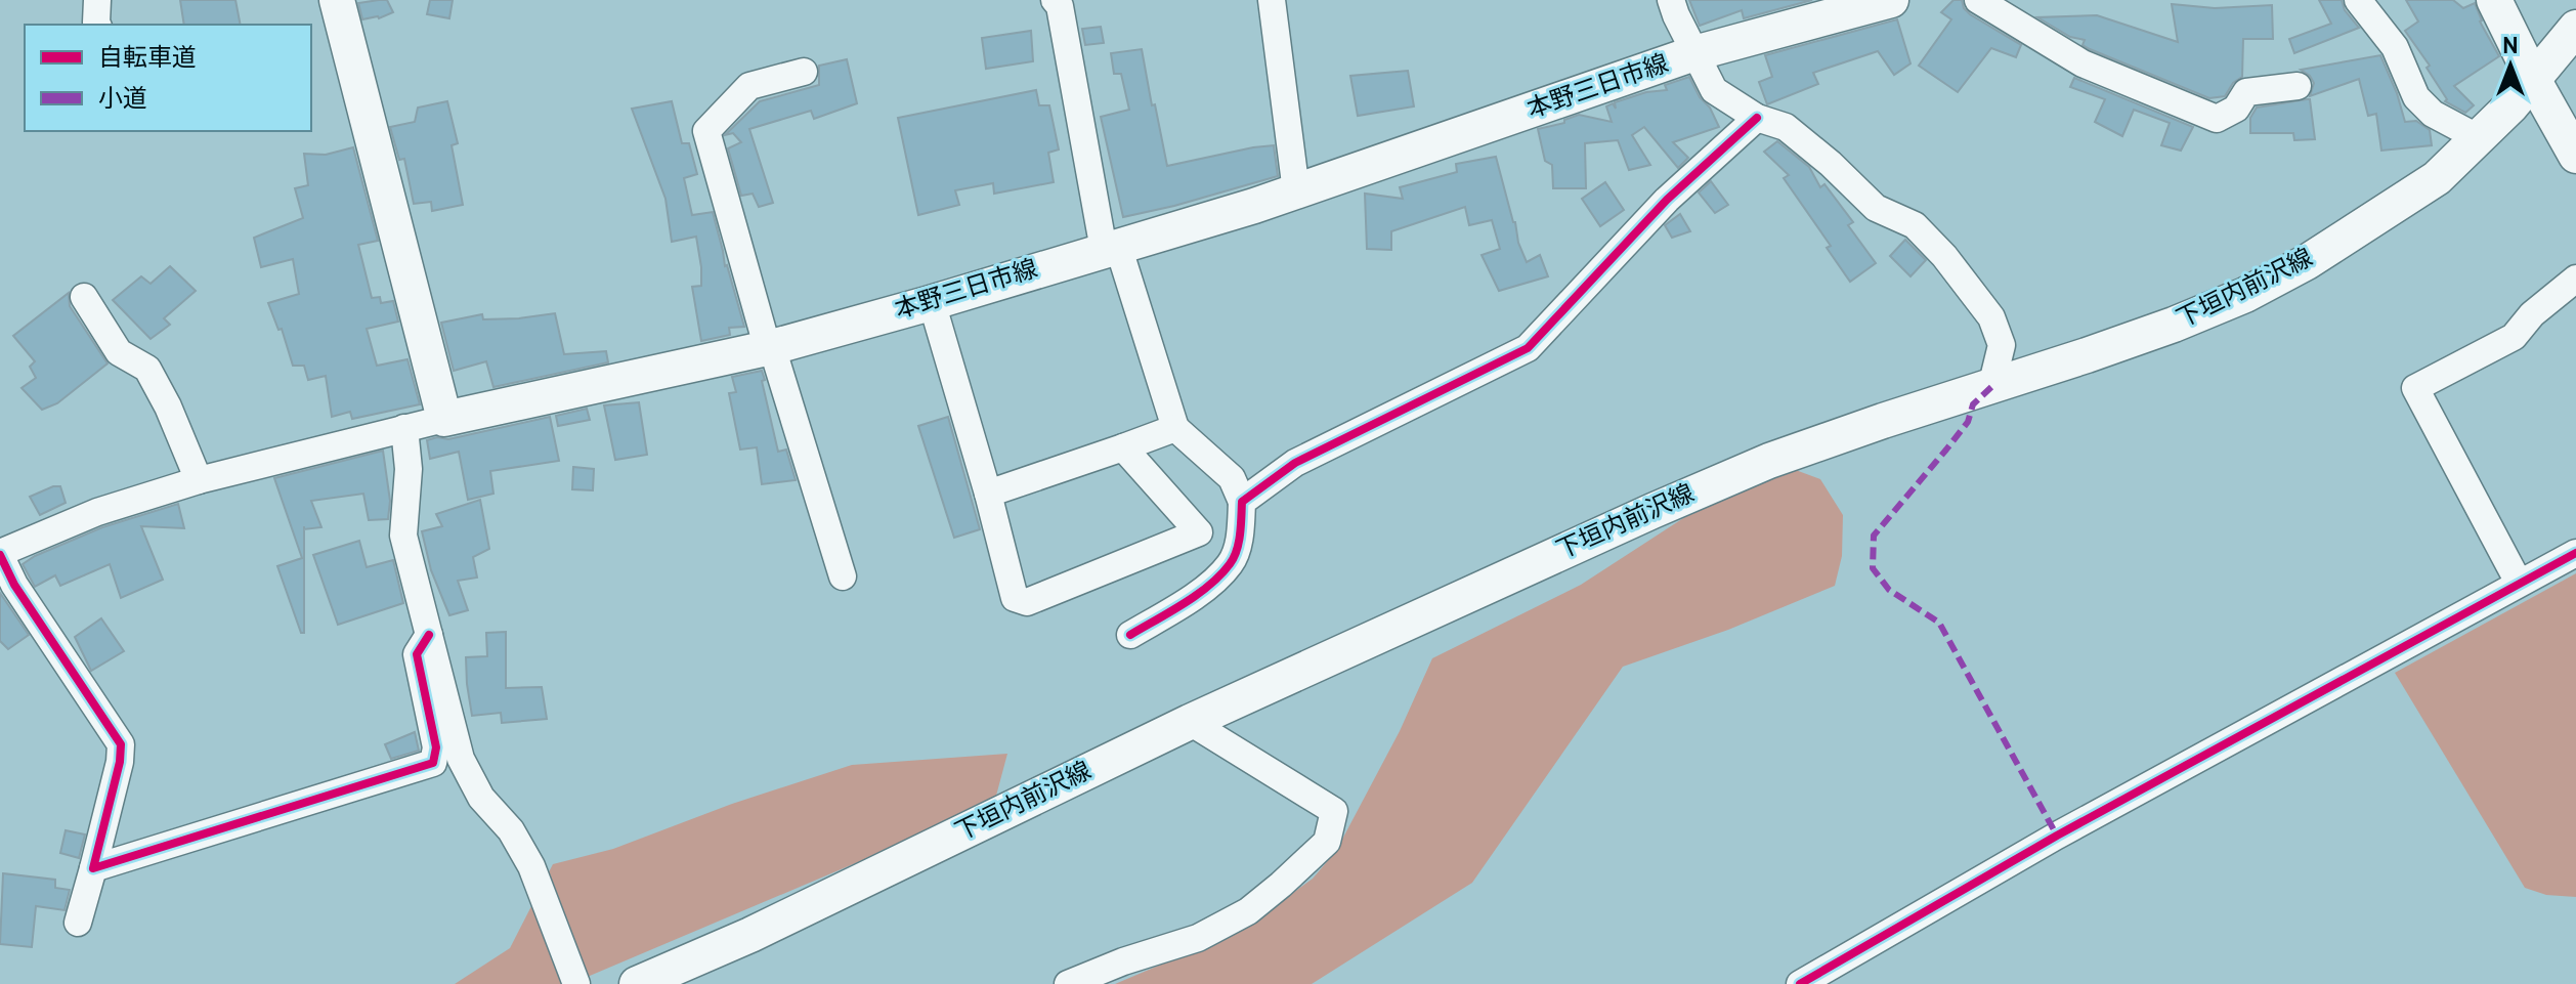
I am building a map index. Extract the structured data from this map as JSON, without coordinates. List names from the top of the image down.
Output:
{
  "streets": {
    "main road": ["本野三日市線", "下垣内前沢線"]
  },
  "legend": ["自転車道", "小道"],
  "north": "top"
}
